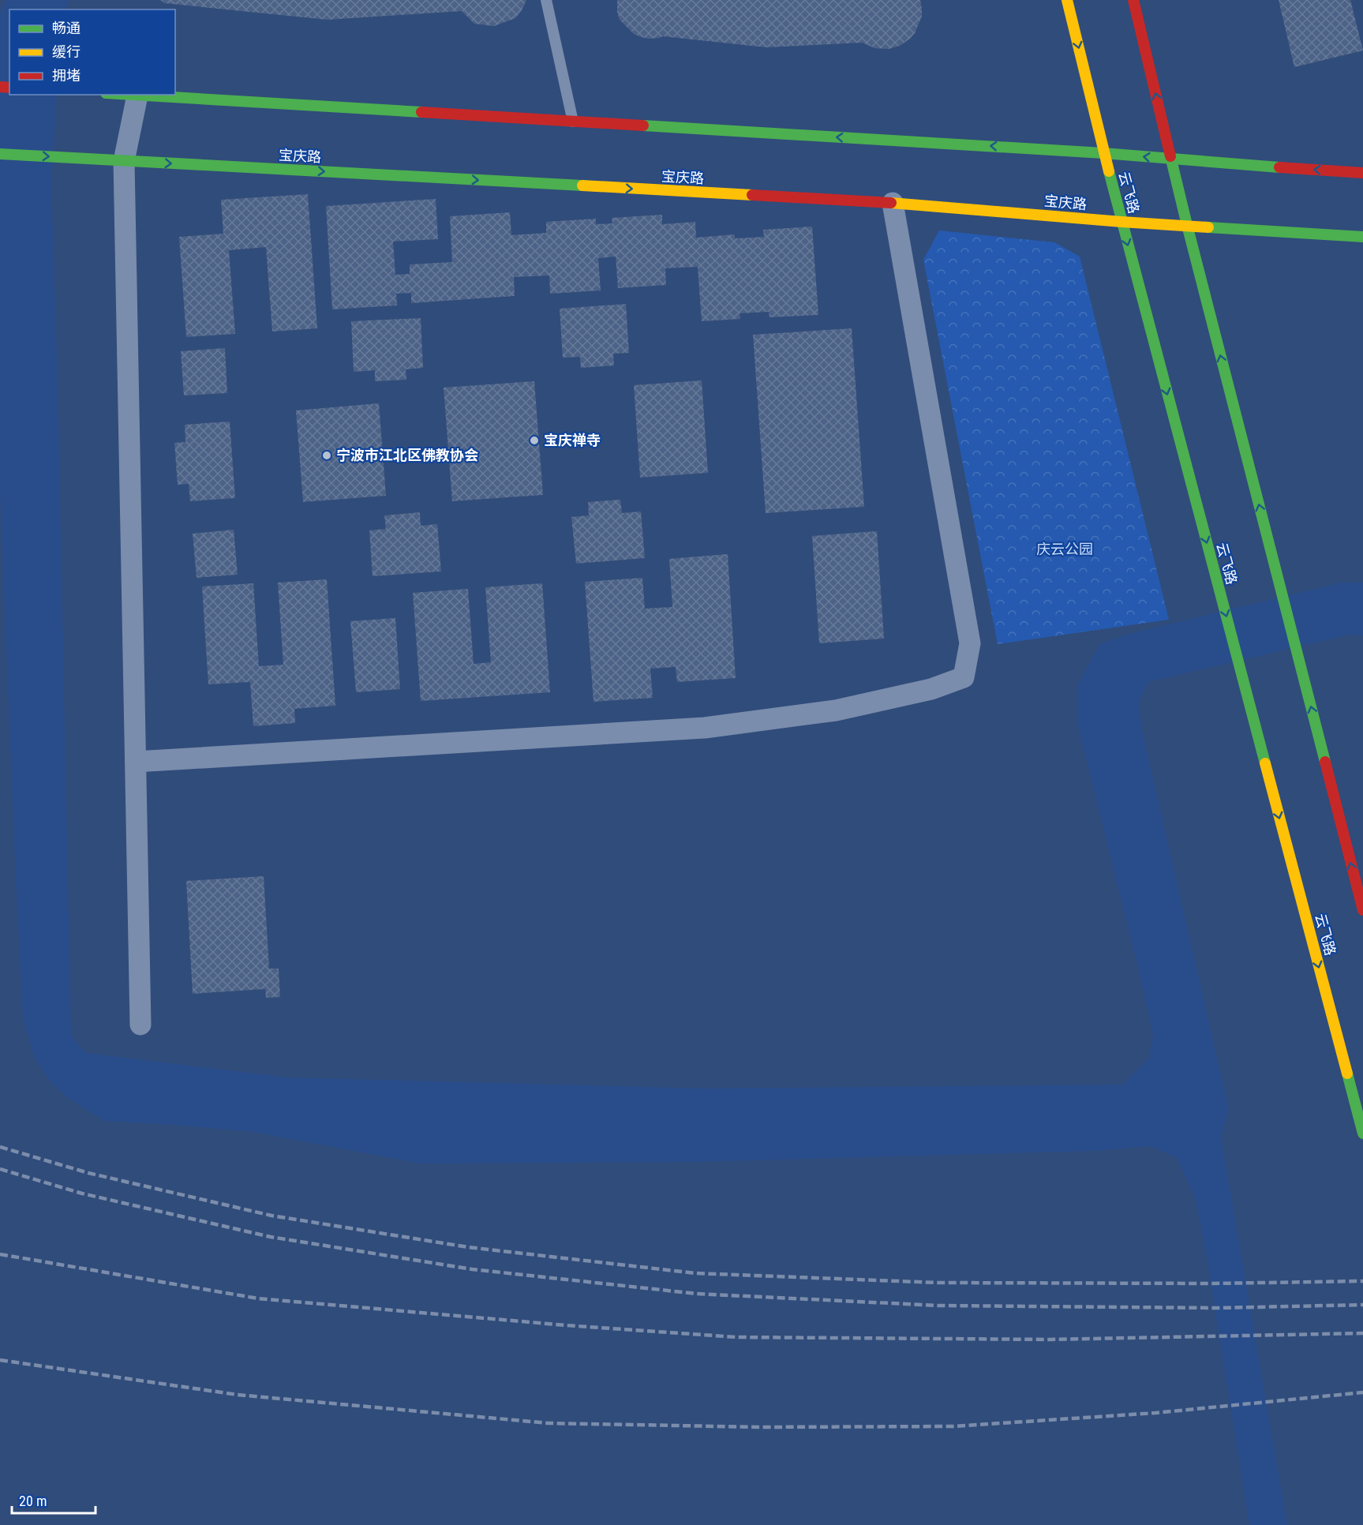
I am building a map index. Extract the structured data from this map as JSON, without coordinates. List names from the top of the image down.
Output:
{
  "streets": {
    "main road": ["宝庆路", "云飞路"]
  },
  "crossings": [
    ["宝庆路", "云飞路"]
  ],
  "parks": ["庆云公园"],
  "places": ["宝庆禅寺", "宁波市江北区佛教协会"],
  "legend": ["畅通", "缓行", "拥堵"],
  "scale_bar": "20 m"
}
